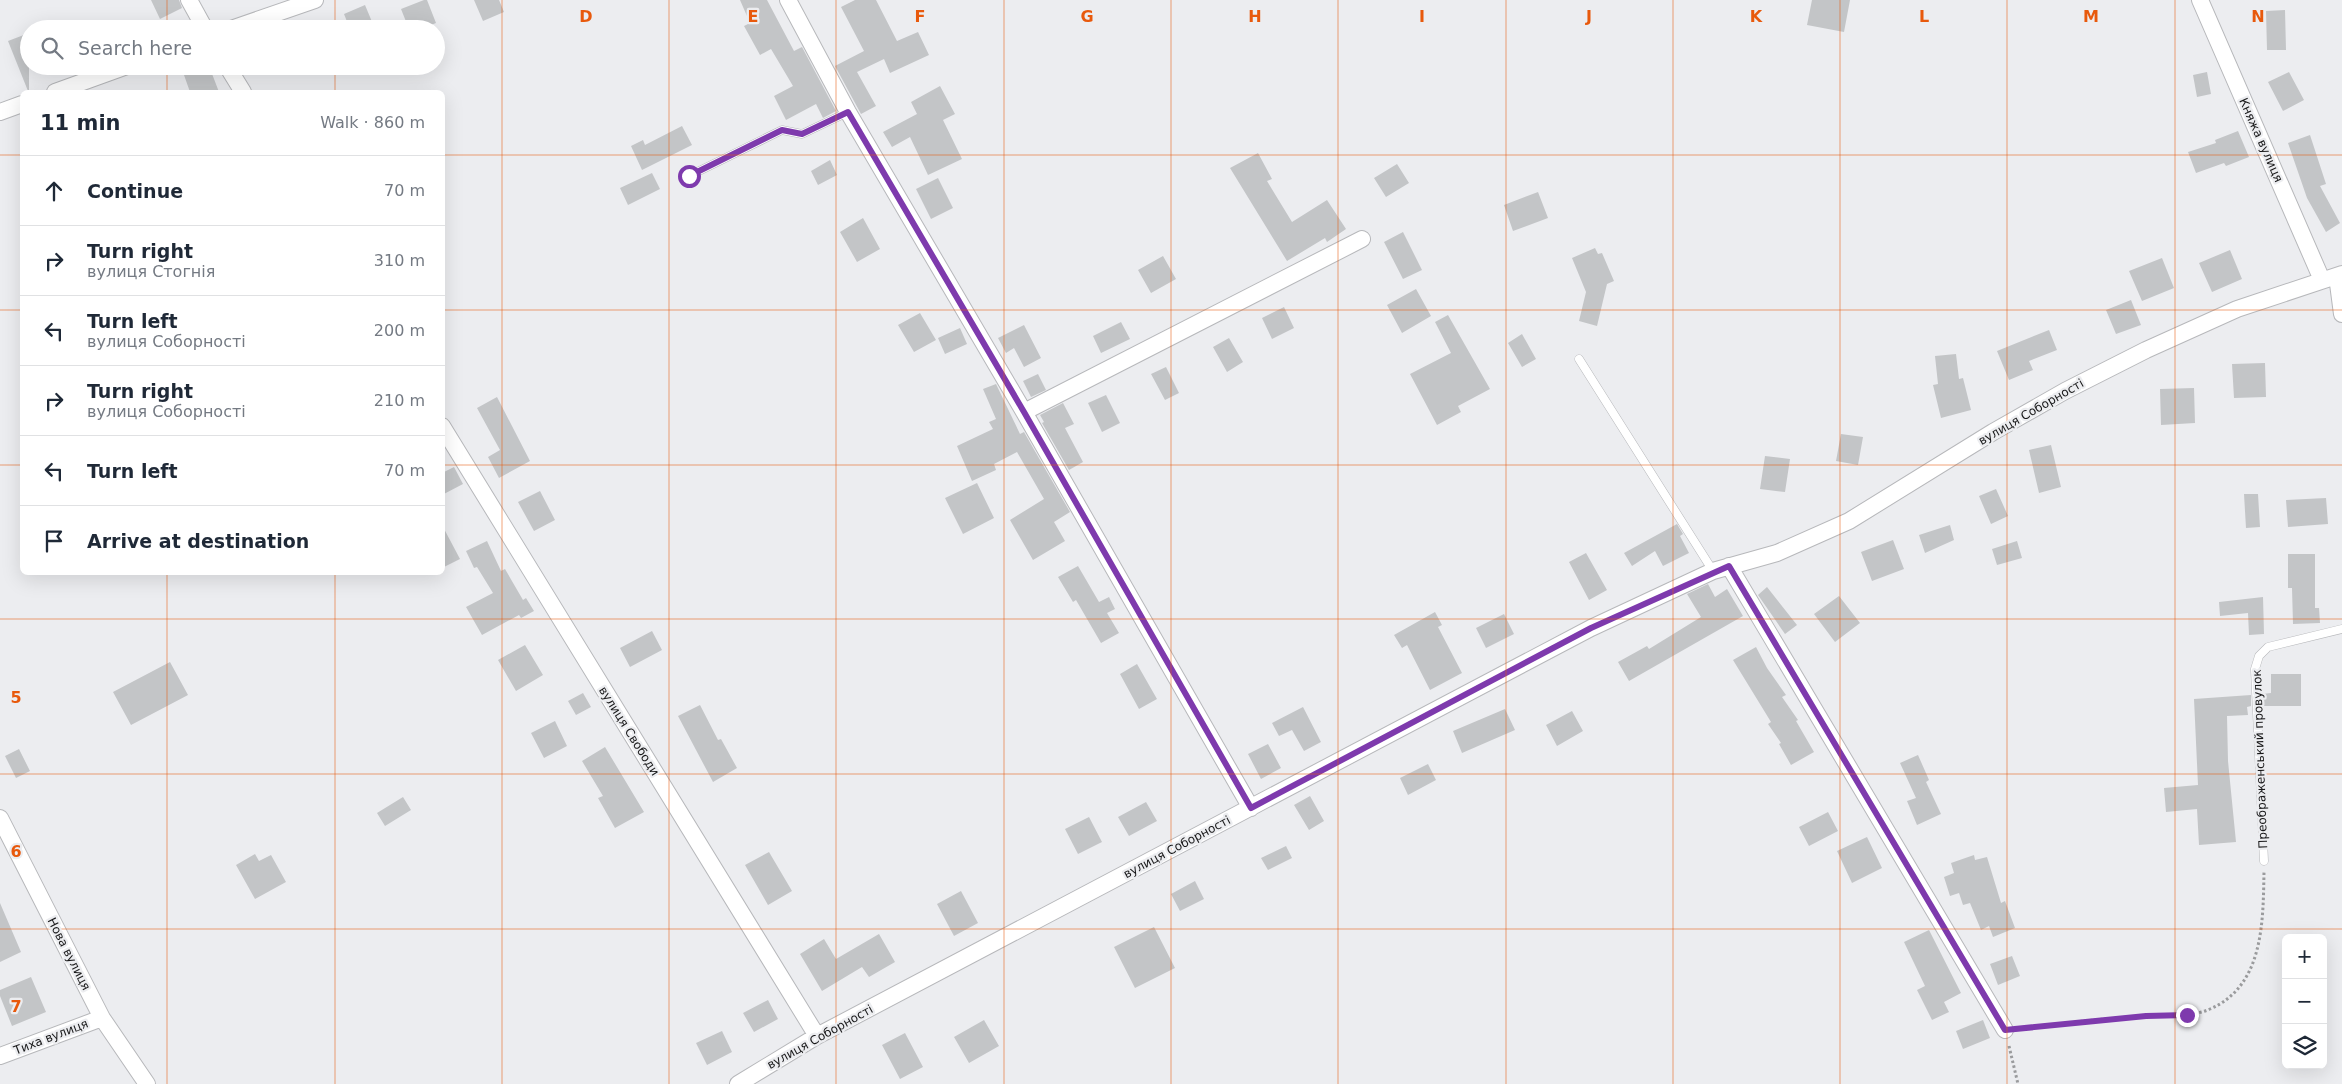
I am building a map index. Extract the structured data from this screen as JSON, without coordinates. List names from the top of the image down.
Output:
{
  "streets": {
    "street": [
      "Княжа вулиця",
      "вулиця Соборності",
      "вулиця Свободи",
      "Нова вулиця",
      "Тиха вулиця"
    ],
    "lane": ["Преображенський провулок"]
  },
  "crossings": [
    ["Княжа вулиця", "вулиця Соборності"],
    ["вулиця Соборності", "вулиця Свободи"],
    ["Нова вулиця", "Тиха вулиця"]
  ],
  "page": {
    "search": "Search here",
    "heading": ["11 min", "Walk · 860 m"],
    "list": [
      ["Continue", "70 m"],
      ["Turn right", "вулиця Стогнія", "310 m"],
      ["Turn left", "вулиця Соборності", "200 m"],
      ["Turn right", "вулиця Соборності", "210 m"],
      ["Turn left", "70 m"],
      "Arrive at destination"
    ],
    "map_buttons": ["+", "−"]
  },
  "grid": {
    "columns": [
      "D",
      "E",
      "F",
      "G",
      "H",
      "I",
      "J",
      "K",
      "L",
      "M",
      "N"
    ],
    "rows": ["5", "6", "7"]
  }
}
